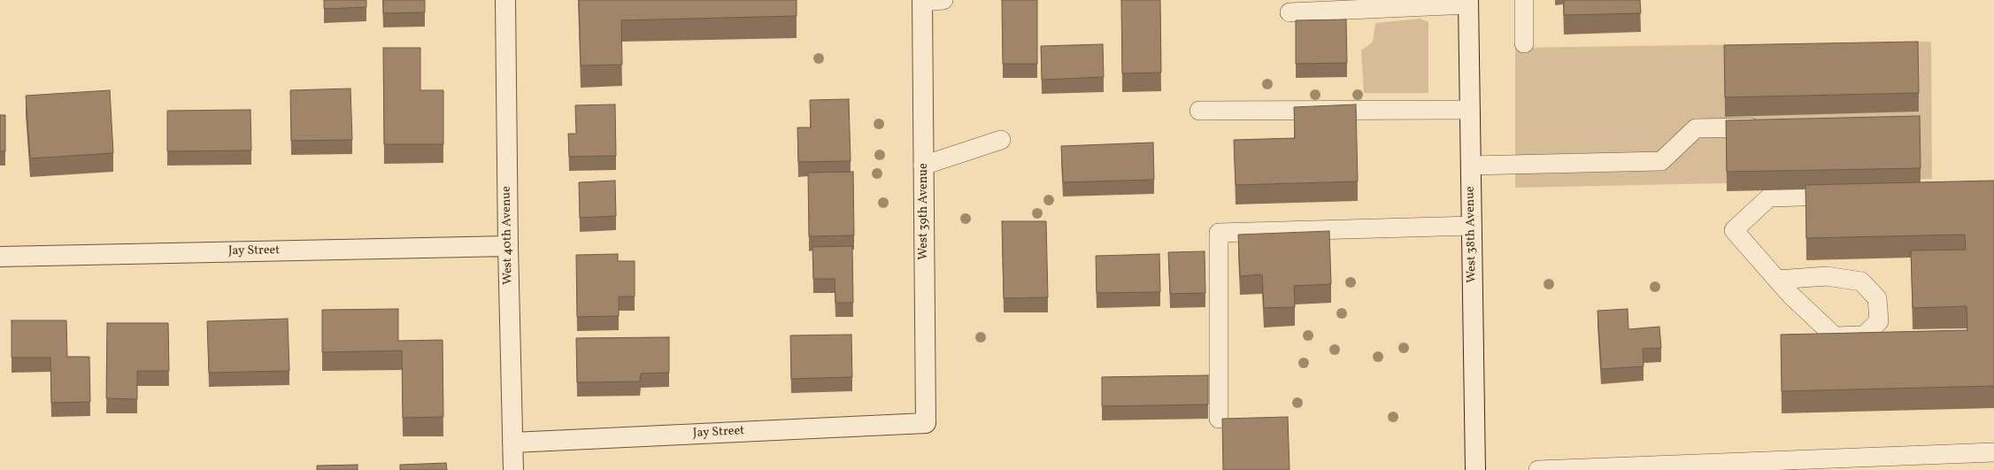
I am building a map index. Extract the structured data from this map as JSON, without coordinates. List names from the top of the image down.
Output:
{
  "streets": {
    "street": [
      "West 39th Avenue",
      "West 38th Avenue",
      "West 40th Avenue",
      "Jay Street"
    ]
  },
  "crossings": [
    ["West 39th Avenue", "Jay Street"],
    ["West 40th Avenue", "Jay Street"]
  ]
}
